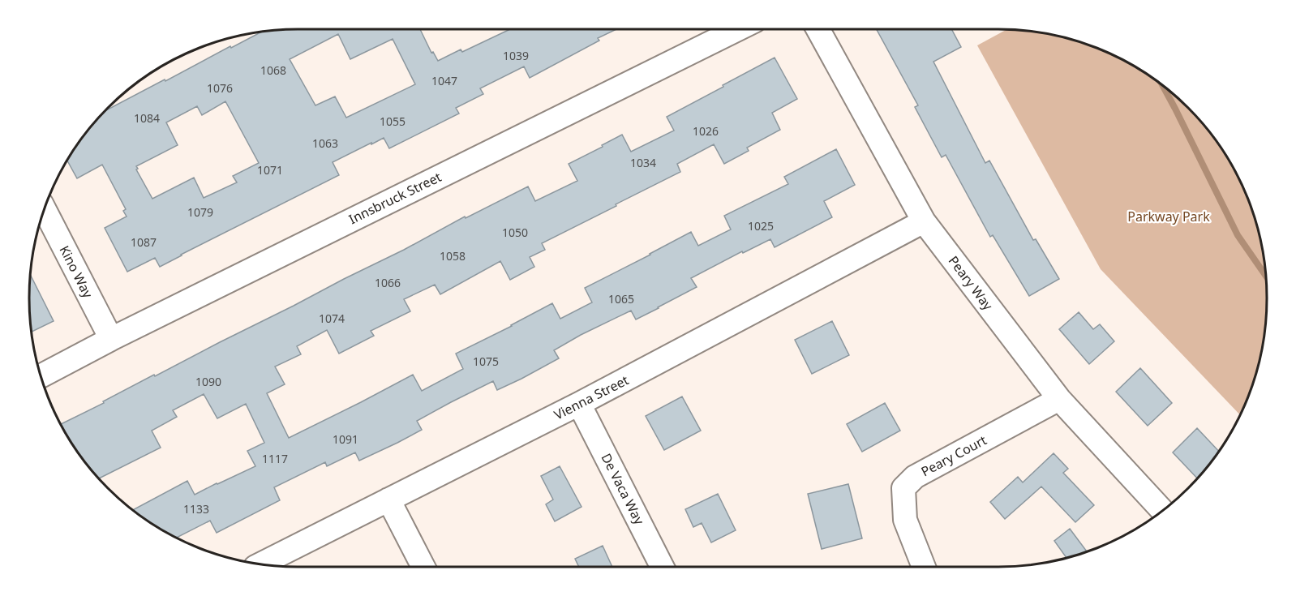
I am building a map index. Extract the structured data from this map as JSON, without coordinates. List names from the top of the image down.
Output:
{
  "streets": {
    "street": [
      "Innsbruck Street",
      "Kino Way",
      "Peary Way",
      "Vienna Street",
      "Peary Court",
      "De Vaca Way"
    ]
  },
  "crossings": [
    ["Innsbruck Street", "Kino Way"],
    ["Peary Way", "Vienna Street"],
    ["Peary Way", "Peary Court"],
    ["Vienna Street", "De Vaca Way"]
  ],
  "parks": ["Parkway Park"],
  "house_numbers": [
    "1039",
    "1068",
    "1047",
    "1076",
    "1084",
    "1055",
    "1026",
    "1063",
    "1034",
    "1071",
    "1079",
    "1025",
    "1050",
    "1087",
    "1058",
    "1066",
    "1065",
    "1074",
    "1075",
    "1090",
    "1091",
    "1117",
    "1133"
  ]
}
